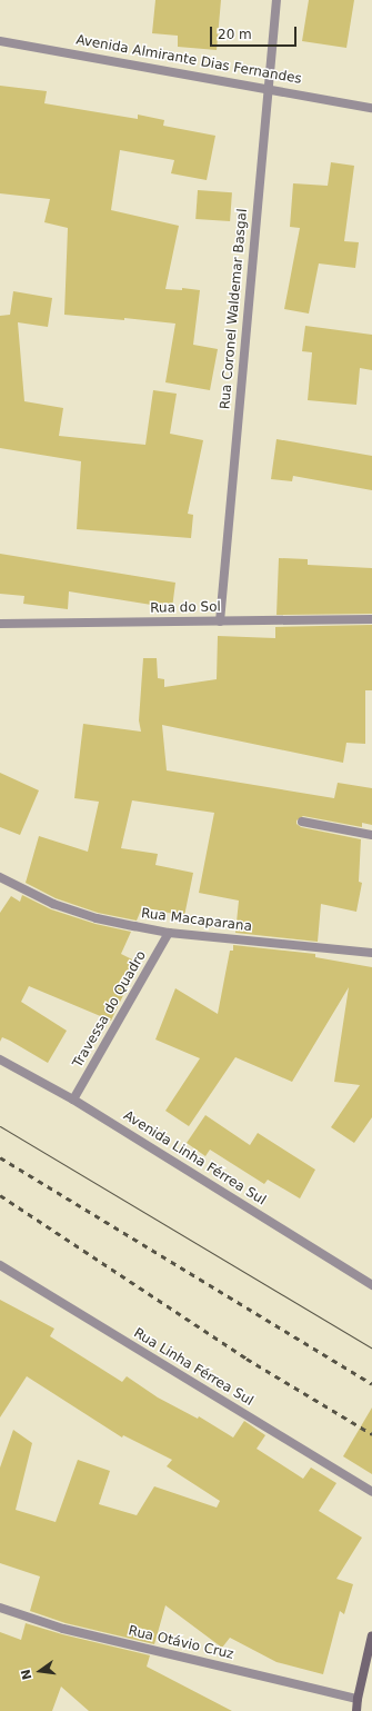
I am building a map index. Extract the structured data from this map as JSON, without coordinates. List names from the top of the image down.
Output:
{
  "streets": {
    "street": [
      "Avenida Almirante Dias Fernandes",
      "Rua Coronel Waldemar Basgal",
      "Rua do Sol",
      "Rua Macaparana",
      "Travessa do Quadro",
      "Avenida Linha Férrea Sul",
      "Rua Linha Férrea Sul",
      "Rua Otávio Cruz"
    ]
  },
  "crossings": [
    ["Avenida Almirante Dias Fernandes", "Rua Coronel Waldemar Basgal"],
    ["Rua Coronel Waldemar Basgal", "Rua do Sol"],
    ["Rua Macaparana", "Travessa do Quadro"],
    ["Travessa do Quadro", "Avenida Linha Férrea Sul"]
  ],
  "scale_bar": "20 m",
  "north": "left"
}
